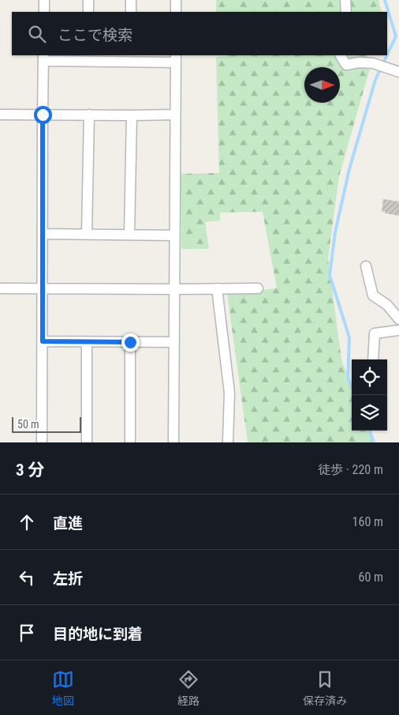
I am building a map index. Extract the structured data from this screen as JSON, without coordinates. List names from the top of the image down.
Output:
{
  "scale_bar": "50 m",
  "north": "right",
  "page": {
    "search": "ここで検索",
    "scale": "50 m",
    "heading": ["3 分", "徒歩 · 220 m"],
    "list": [
      ["直進", "160 m"],
      ["左折", "60 m"],
      "目的地に到着"
    ],
    "nav": ["地図", "経路", "保存済み"]
  }
}
